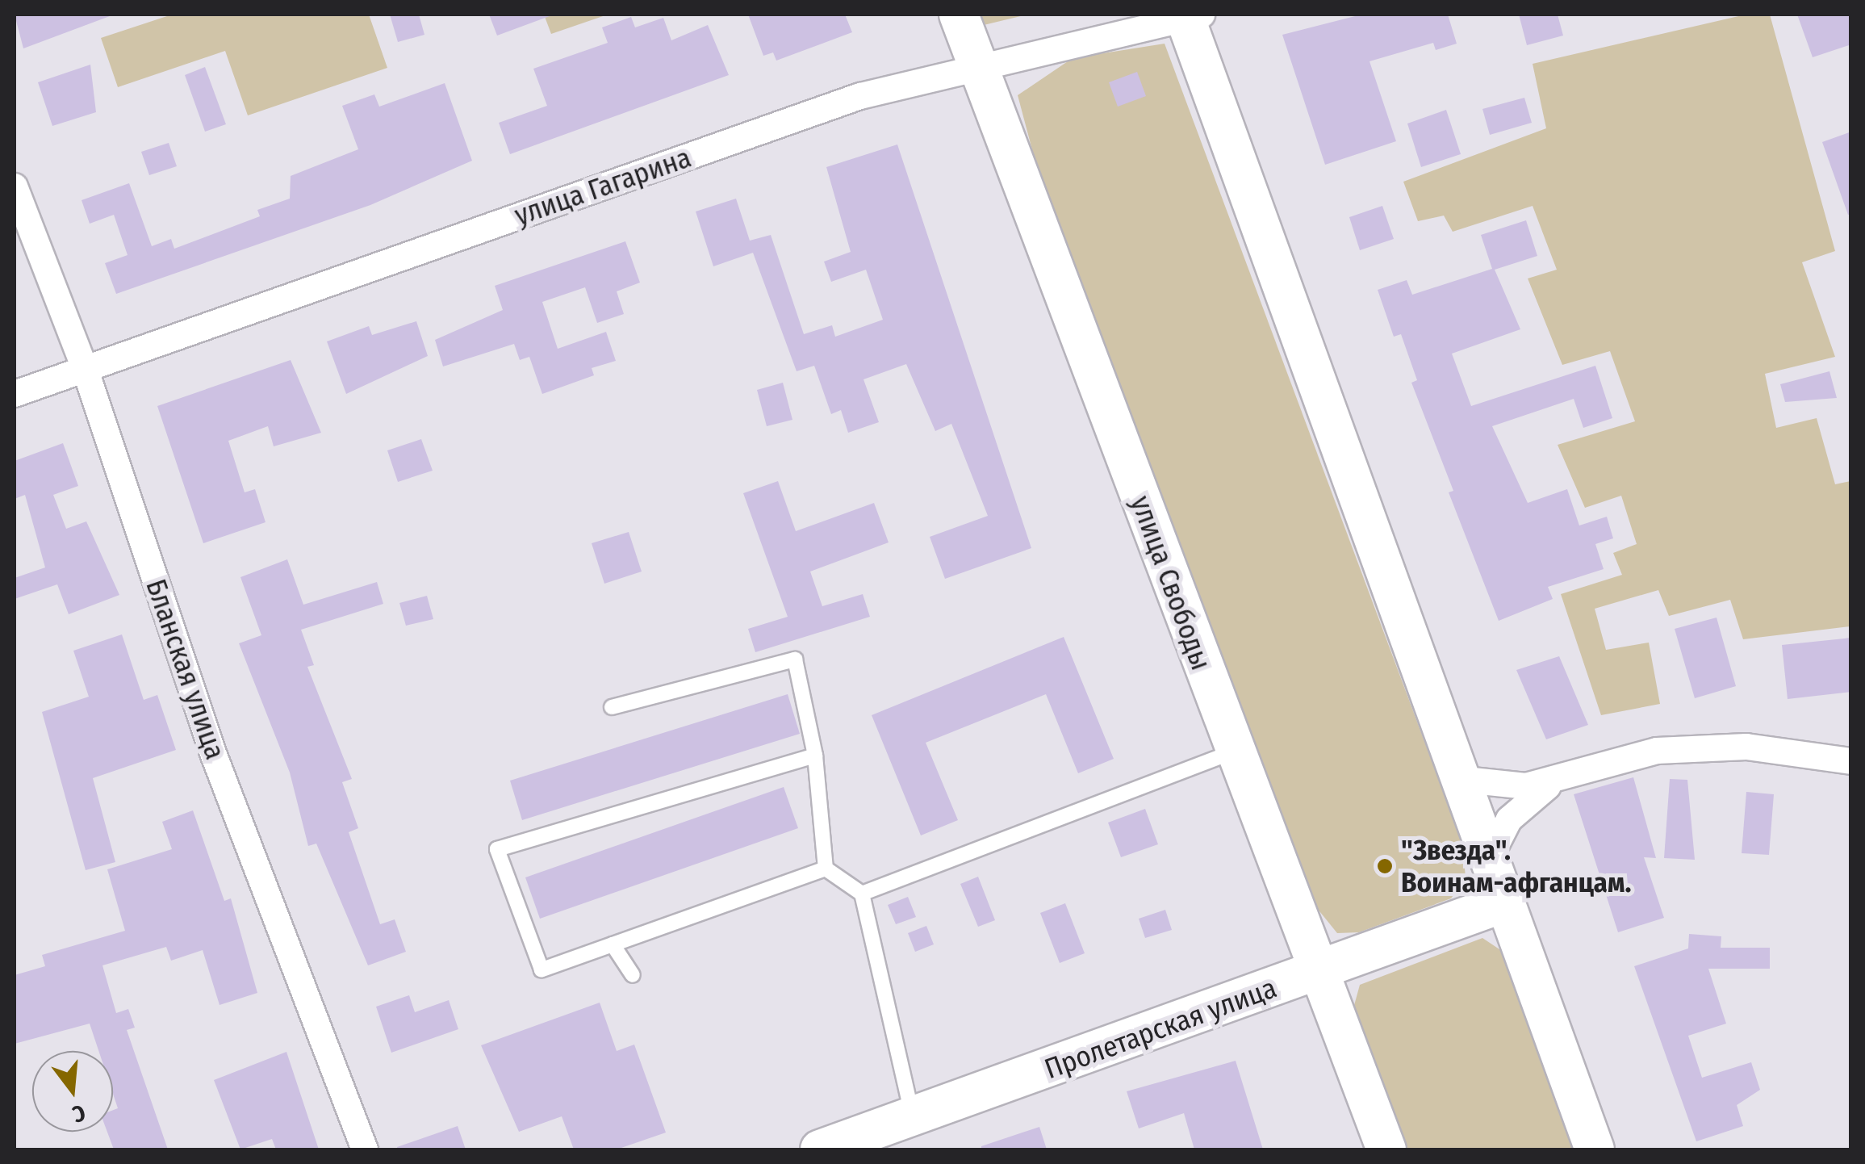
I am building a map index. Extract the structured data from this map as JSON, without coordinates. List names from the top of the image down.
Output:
{
  "streets": {
    "main road": ["улица Свободы", "Пролетарская улица"],
    "street": ["улица Гагарина", "Бланская улица"]
  },
  "crossings": [
    ["улица Гагарина", "улица Свободы"],
    ["улица Гагарина", "Бланская улица"],
    ["улица Свободы", "Пролетарская улица"]
  ],
  "places": ["\"Звезда\". Воинам-афганцам."],
  "north": "bottom"
}
